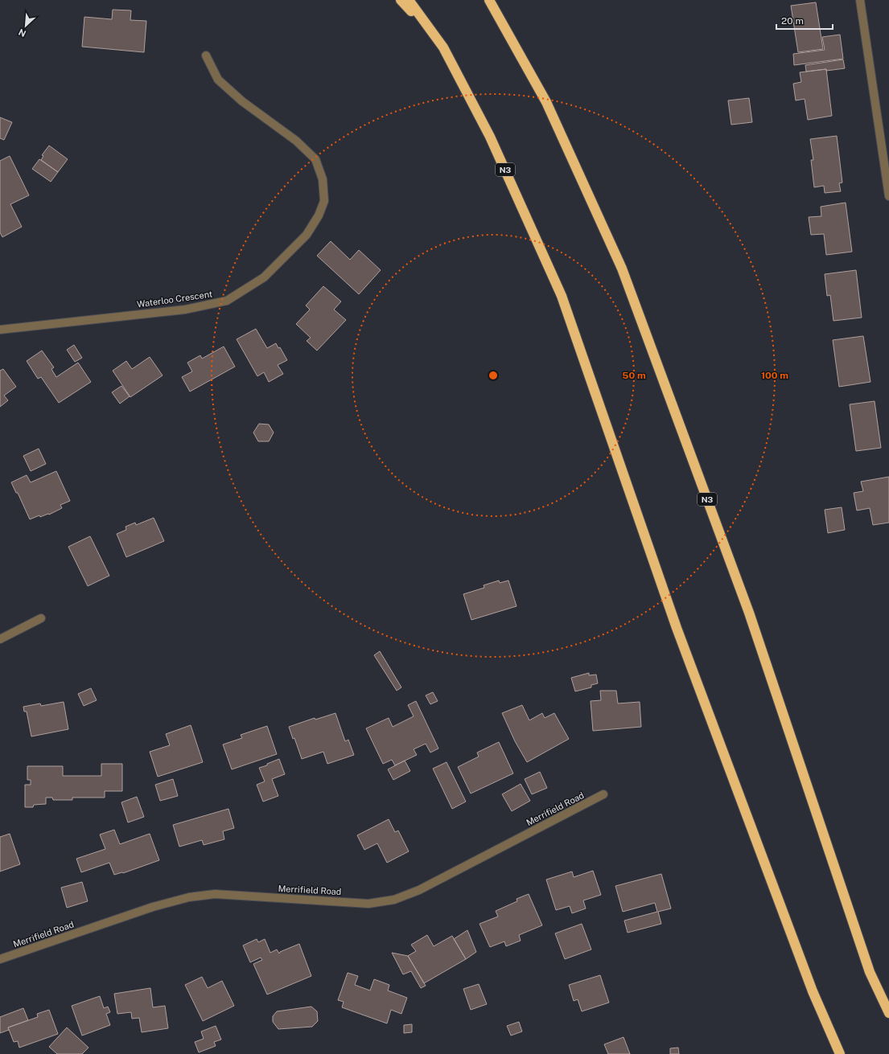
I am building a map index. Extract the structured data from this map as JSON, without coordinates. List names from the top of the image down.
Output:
{
  "streets": {
    "highway": ["N3"],
    "street": ["Waterloo Crescent", "Merrifield Road"]
  },
  "scale_bar": "20 m",
  "north": "bottom left",
  "rings": ["50 m", "100 m"]
}
